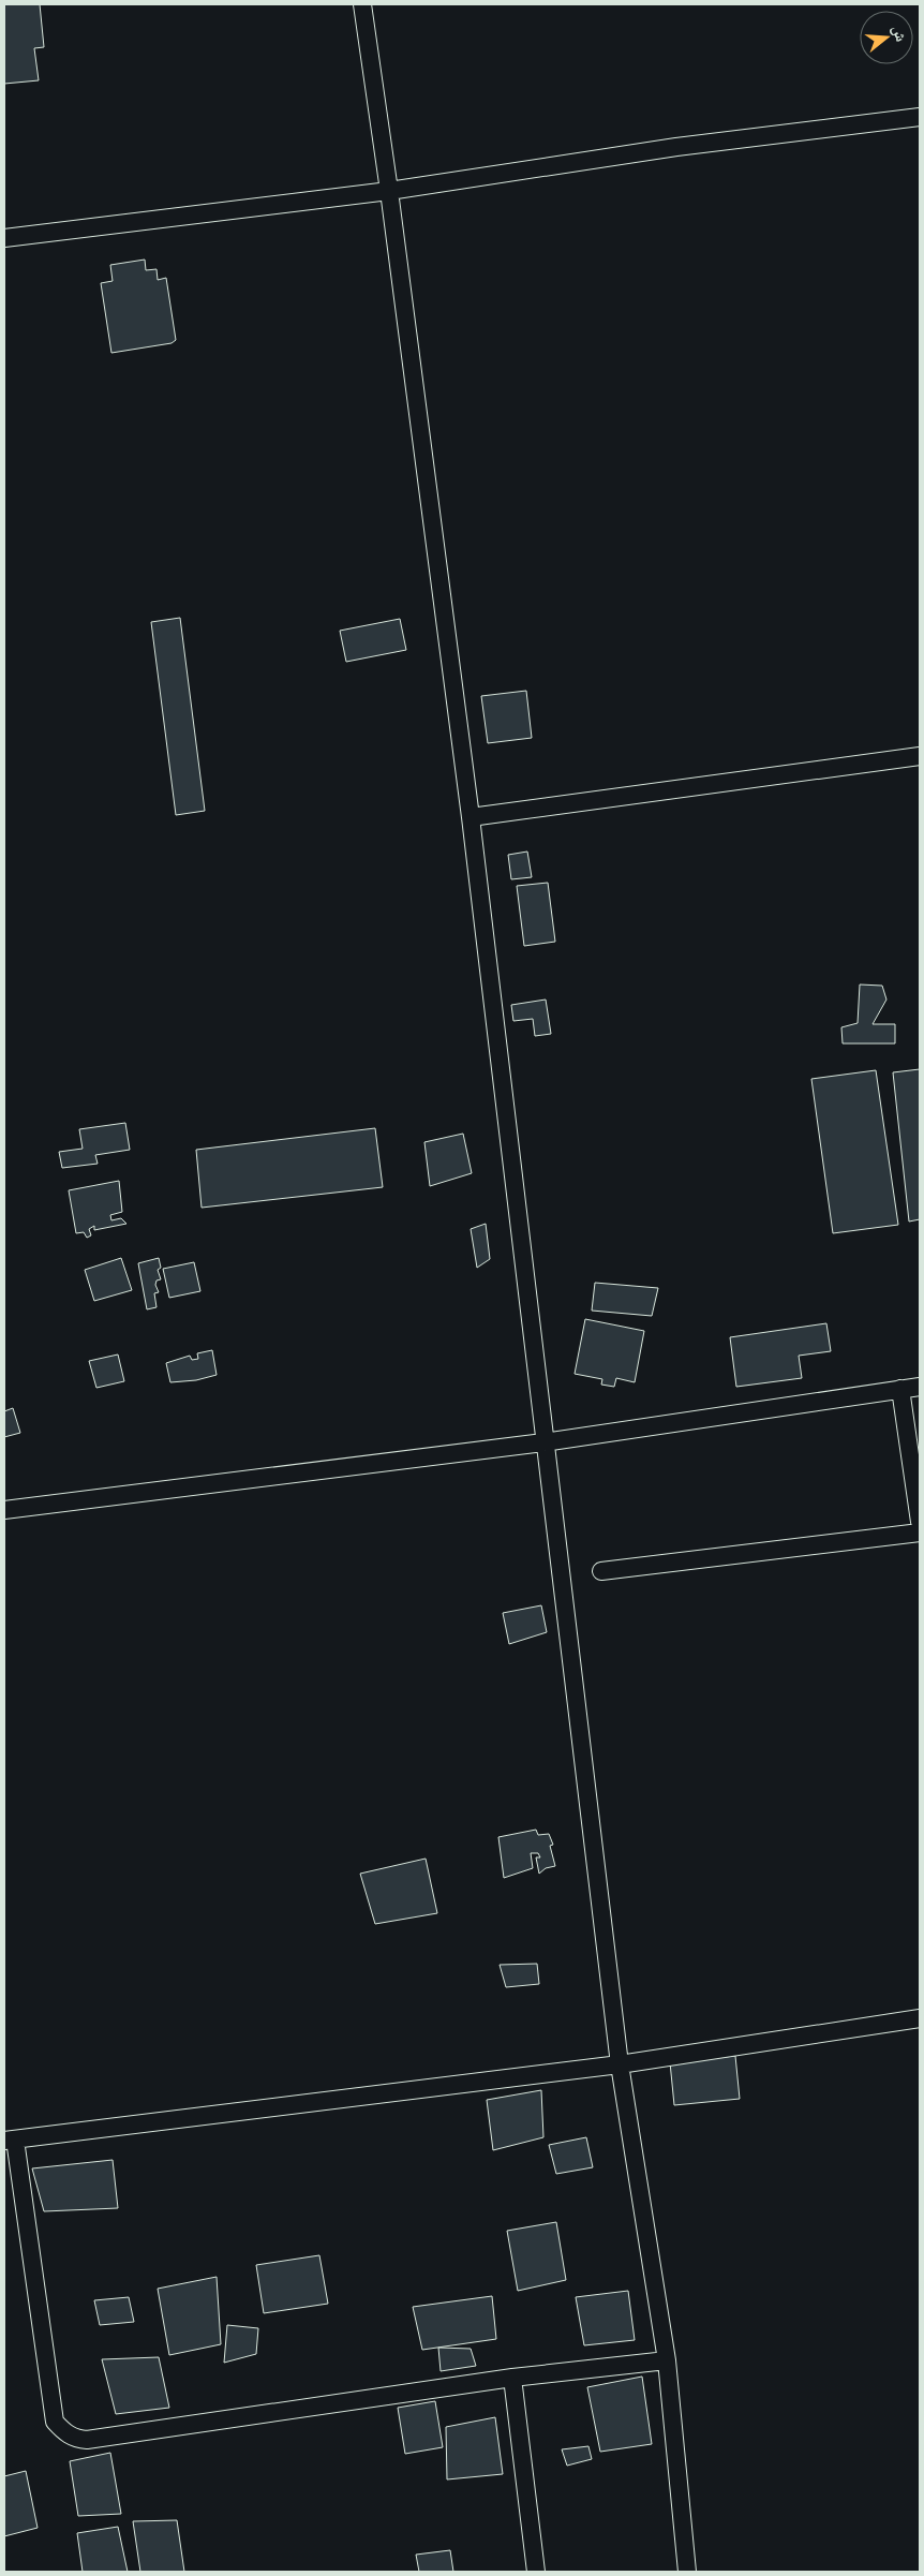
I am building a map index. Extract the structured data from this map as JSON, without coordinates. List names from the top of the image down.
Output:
{
  "north": "right"
}
